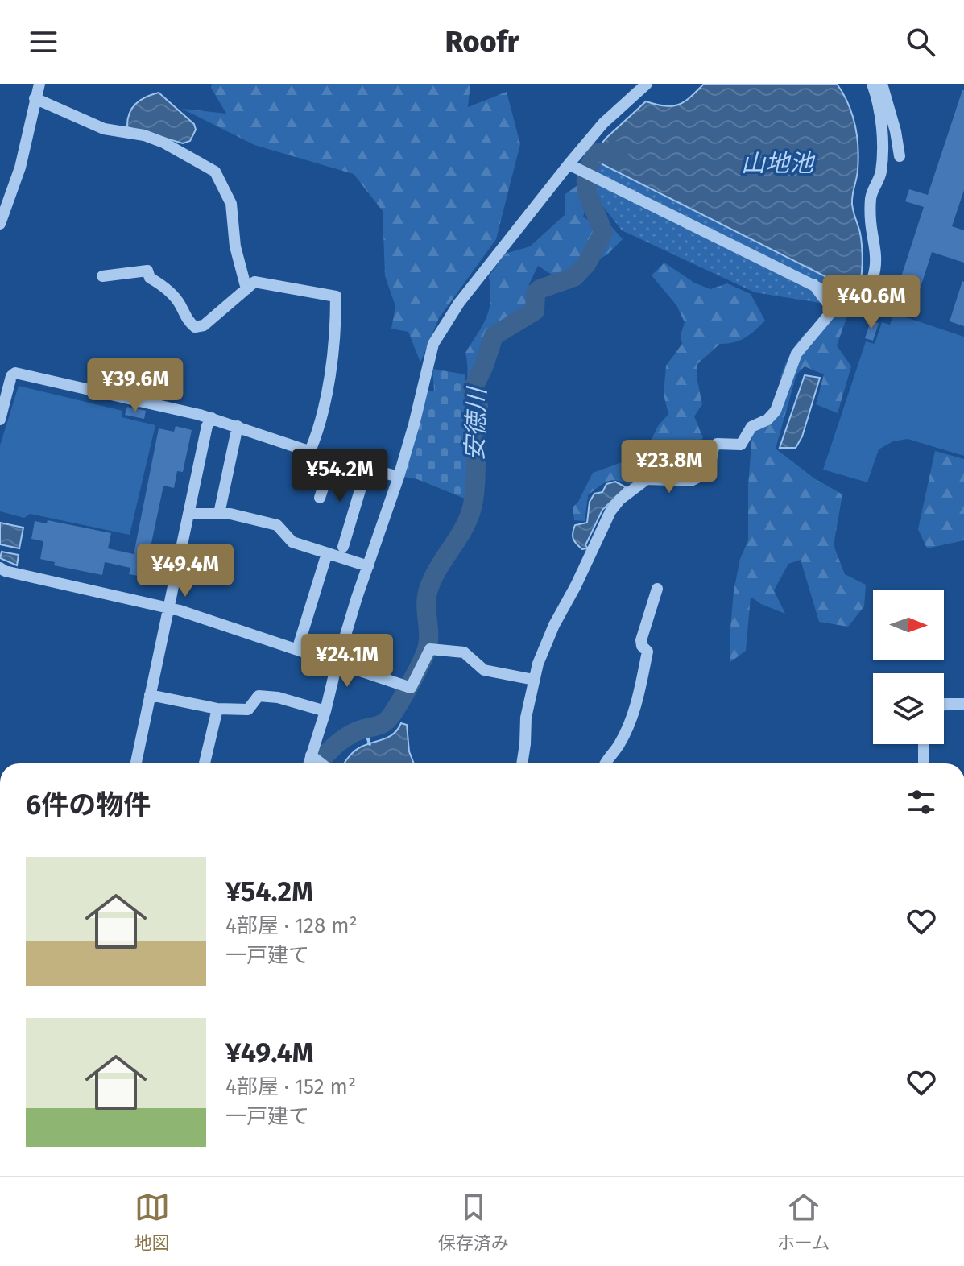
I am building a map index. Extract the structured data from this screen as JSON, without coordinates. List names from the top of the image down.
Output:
{
  "water": ["山地池", "安徳川"],
  "north": "right",
  "page": {
    "header": "Roofr",
    "price": [
      "¥40.6M",
      "¥39.6M",
      "¥23.8M",
      "¥54.2M",
      "¥49.4M",
      "¥24.1M"
    ],
    "heading": "6件の物件",
    "list": [
      {
        "name": "¥54.2M",
        "note": "4部屋 · 128 m² · 一戸建て"
      },
      {
        "name": "¥49.4M",
        "note": "4部屋 · 152 m² · 一戸建て"
      }
    ],
    "tabs": ["地図", "保存済み", "ホーム"]
  }
}
